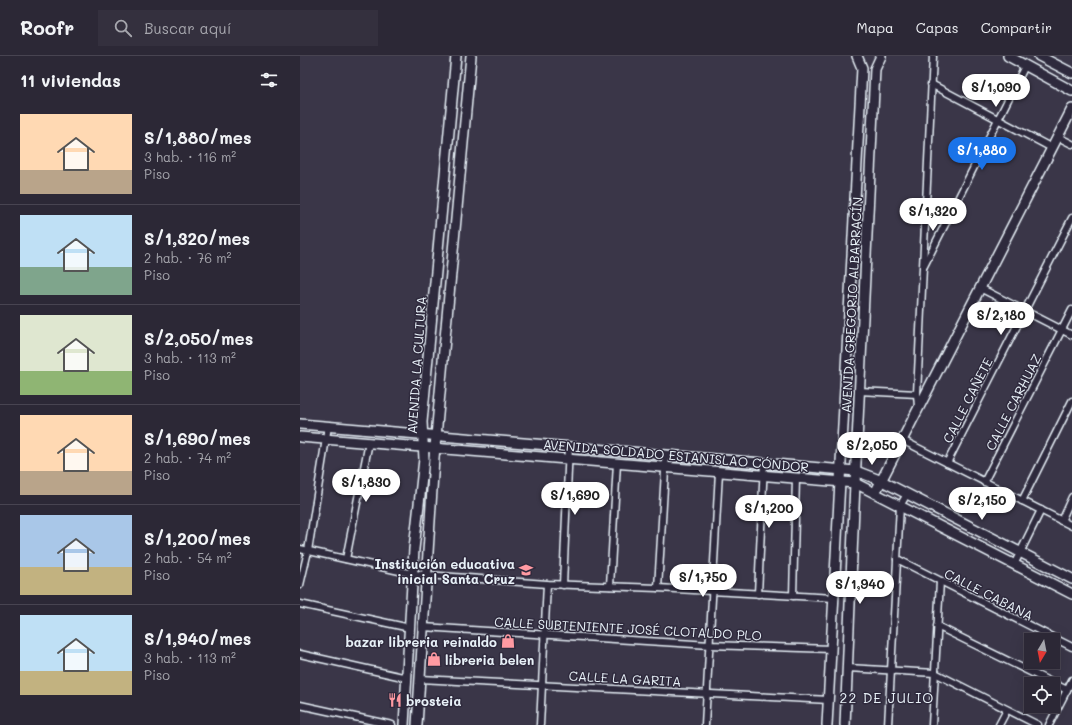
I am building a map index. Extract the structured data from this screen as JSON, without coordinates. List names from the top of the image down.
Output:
{
  "streets": {
    "street": [
      "AVENIDA GREGORIO ALBARRACÍN",
      "AVENIDA LA CULTURA",
      "CALLE CAÑETE",
      "CALLE CARHUAZ",
      "AVENIDA SOLDADO ESTANISLAO CÓNDOR",
      "CALLE CABANA",
      "CALLE SUBTENIENTE JOSÉ CLOTALDO PLO",
      "CALLE LA GARITA"
    ]
  },
  "crossings": [
    ["AVENIDA GREGORIO ALBARRACÍN", "AVENIDA SOLDADO ESTANISLAO CÓNDOR"],
    ["AVENIDA GREGORIO ALBARRACÍN", "CALLE SUBTENIENTE JOSÉ CLOTALDO PLO"],
    ["AVENIDA GREGORIO ALBARRACÍN", "CALLE LA GARITA"],
    ["AVENIDA LA CULTURA", "AVENIDA SOLDADO ESTANISLAO CÓNDOR"],
    ["AVENIDA LA CULTURA", "CALLE SUBTENIENTE JOSÉ CLOTALDO PLO"],
    ["AVENIDA LA CULTURA", "CALLE LA GARITA"]
  ],
  "districts": ["22 DE JULIO"],
  "places": {
    "school or university": ["Institución educativa inicial Santa Cruz"],
    "shop": ["bazar libreria reinaldo", "libreria belen"],
    "restaurant": ["brosteia"]
  },
  "north": "bottom",
  "page": {
    "header": "Roofr",
    "search": "Buscar aquí",
    "nav": ["Mapa", "Capas", "Compartir"],
    "heading": "11 viviendas",
    "price": [
      "S/1,090",
      "S/1,880",
      "S/1,320",
      "S/2,180",
      "S/2,050",
      "S/1,830",
      "S/1,690",
      "S/2,150",
      "S/1,200",
      "S/1,750",
      "S/1,940"
    ],
    "list": [
      {
        "name": "S/1,880/mes",
        "note": "3 hab. · 116 m² · Piso"
      },
      {
        "name": "S/1,320/mes",
        "note": "2 hab. · 76 m² · Piso"
      },
      {
        "name": "S/2,050/mes",
        "note": "3 hab. · 113 m² · Piso"
      },
      {
        "name": "S/1,690/mes",
        "note": "2 hab. · 74 m² · Piso"
      },
      {
        "name": "S/1,200/mes",
        "note": "2 hab. · 54 m² · Piso"
      },
      {
        "name": "S/1,940/mes",
        "note": "3 hab. · 113 m² · Piso"
      }
    ]
  }
}
